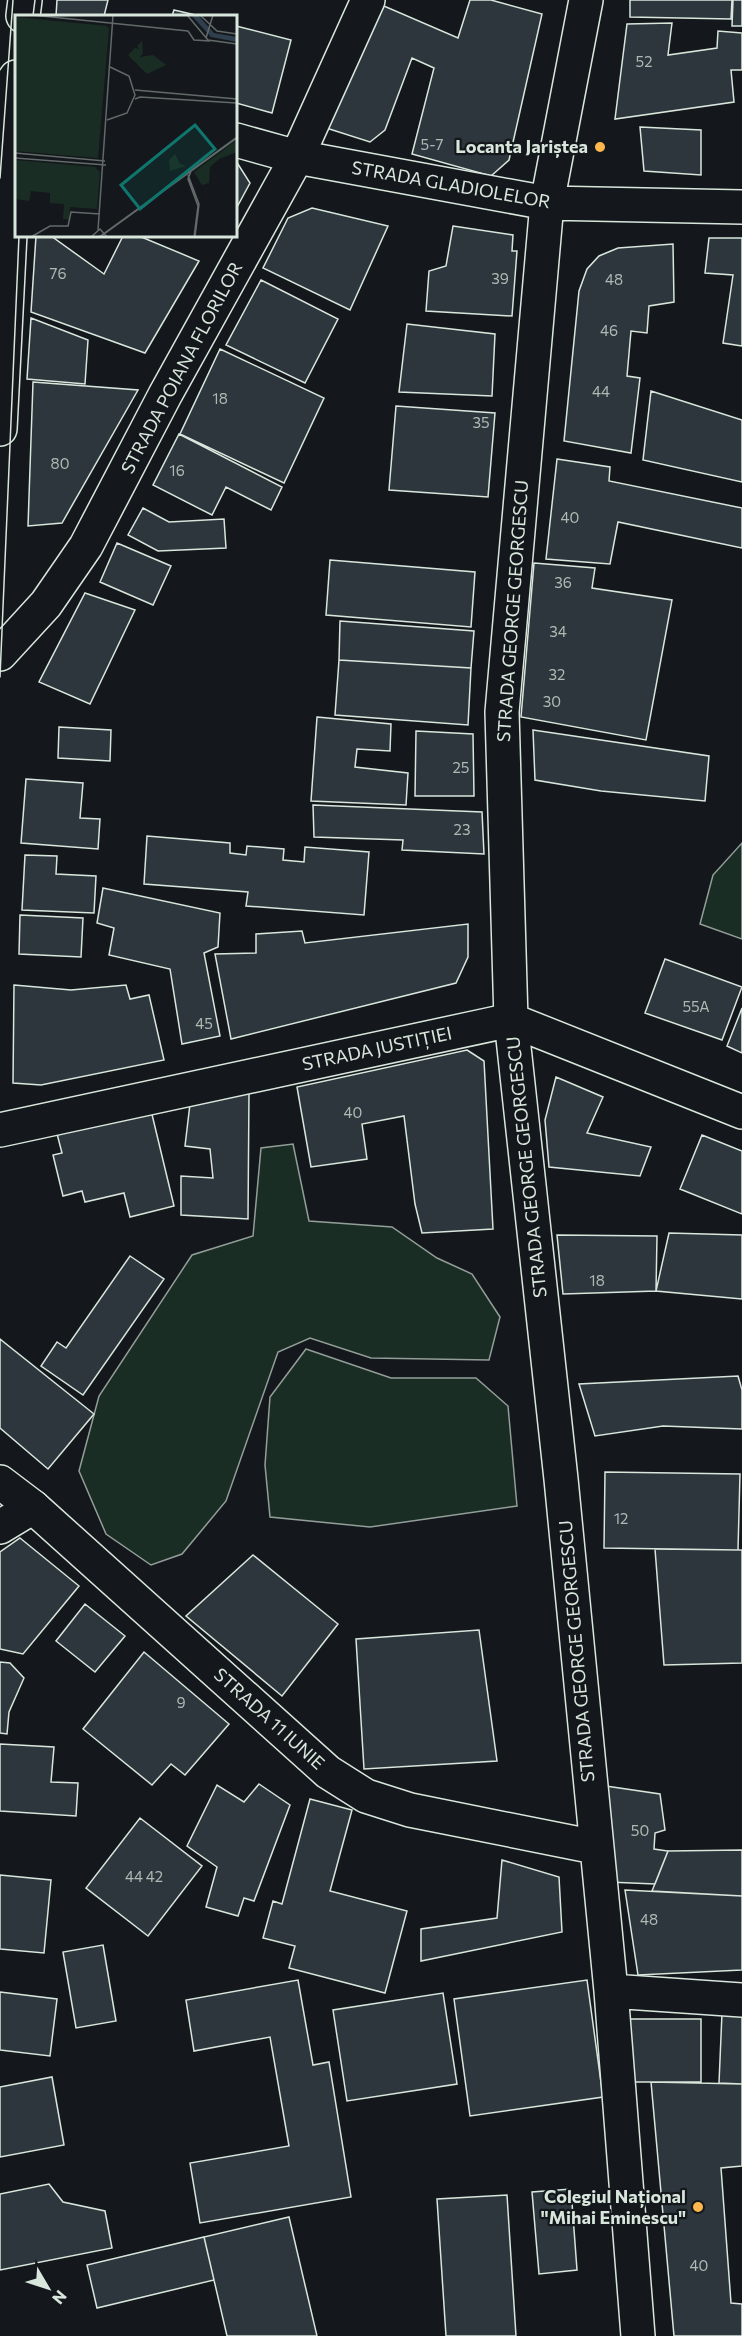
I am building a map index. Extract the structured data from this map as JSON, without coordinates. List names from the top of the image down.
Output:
{
  "streets": {
    "street": [
      "STRADA GLADIOLELOR",
      "STRADA POIANA FLORILOR",
      "STRADA GEORGE GEORGESCU",
      "STRADA JUSTIȚIEI",
      "STRADA 11 IUNIE"
    ]
  },
  "crossings": [
    ["STRADA GLADIOLELOR", "STRADA POIANA FLORILOR"],
    ["STRADA GLADIOLELOR", "STRADA GEORGE GEORGESCU"],
    ["STRADA GEORGE GEORGESCU", "STRADA JUSTIȚIEI"],
    ["STRADA GEORGE GEORGESCU", "STRADA 11 IUNIE"]
  ],
  "places": ["Locanta Jariștea", "Colegiul Național \"Mihai Eminescu\""],
  "house_numbers": [
    "52",
    "5-7",
    "76",
    "39",
    "48",
    "46",
    "44",
    "18",
    "35",
    "80",
    "16",
    "40",
    "36",
    "34",
    "32",
    "30",
    "25",
    "23",
    "55A",
    "45",
    "40",
    "18",
    "12",
    "9",
    "50",
    "44 42",
    "48",
    "40"
  ],
  "north": "bottom right"
}
